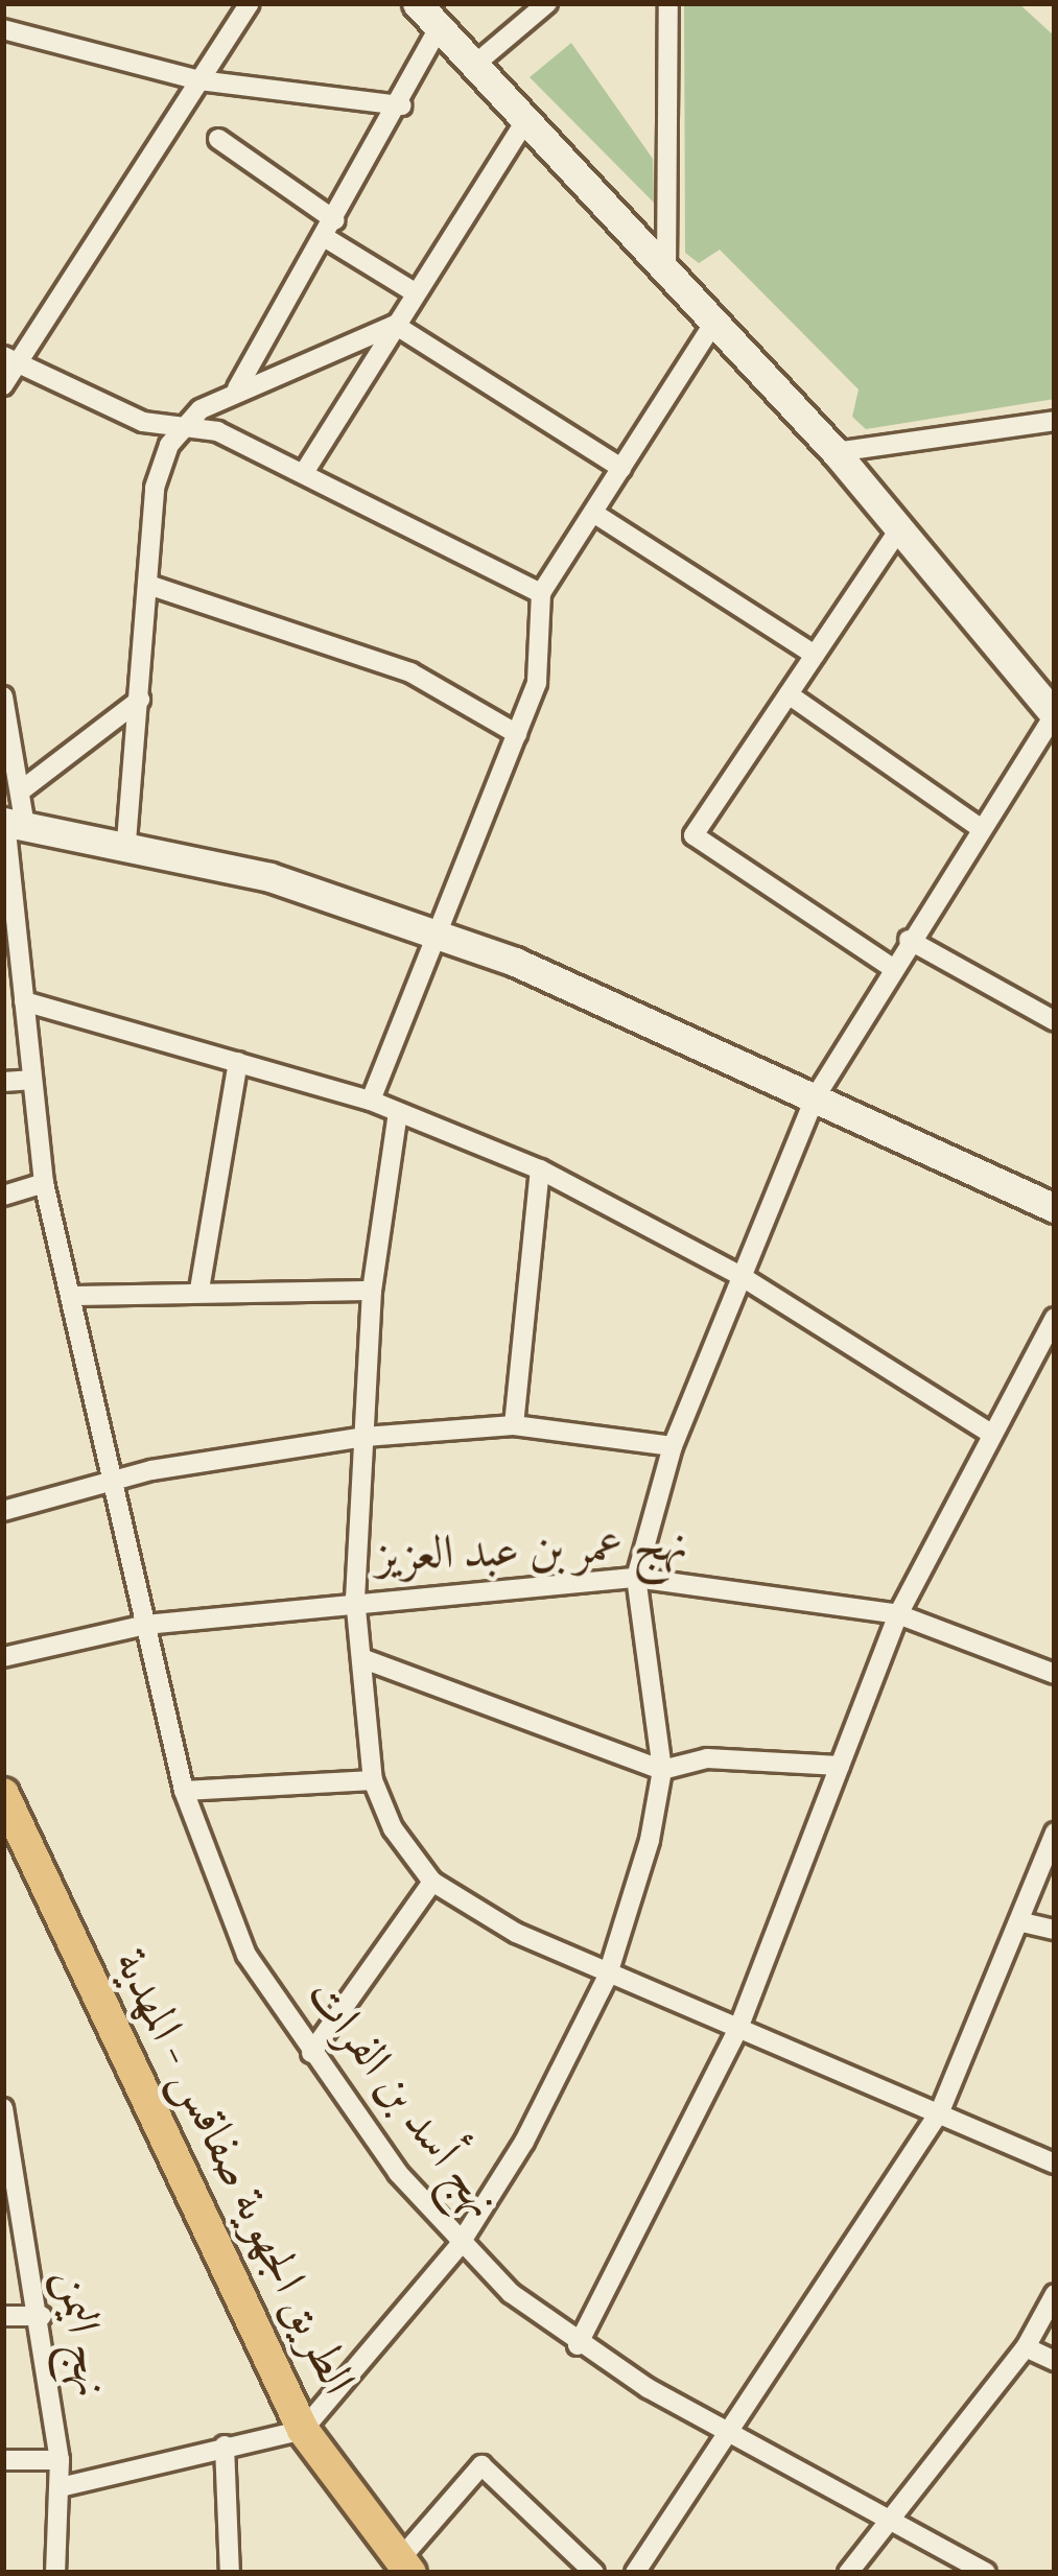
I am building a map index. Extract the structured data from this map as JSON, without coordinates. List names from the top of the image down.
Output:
{
  "streets": {
    "main road": ["الطريق الجهوية صفاقس - المهدية"],
    "street": ["نهج عمر بن عبد العزيز", "نهج أسد بن الفرات", "نهج اليمن"]
  },
  "crossings": [
    ["نهج عمر بن عبد العزيز", "نهج أسد بن الفرات"]
  ]
}
